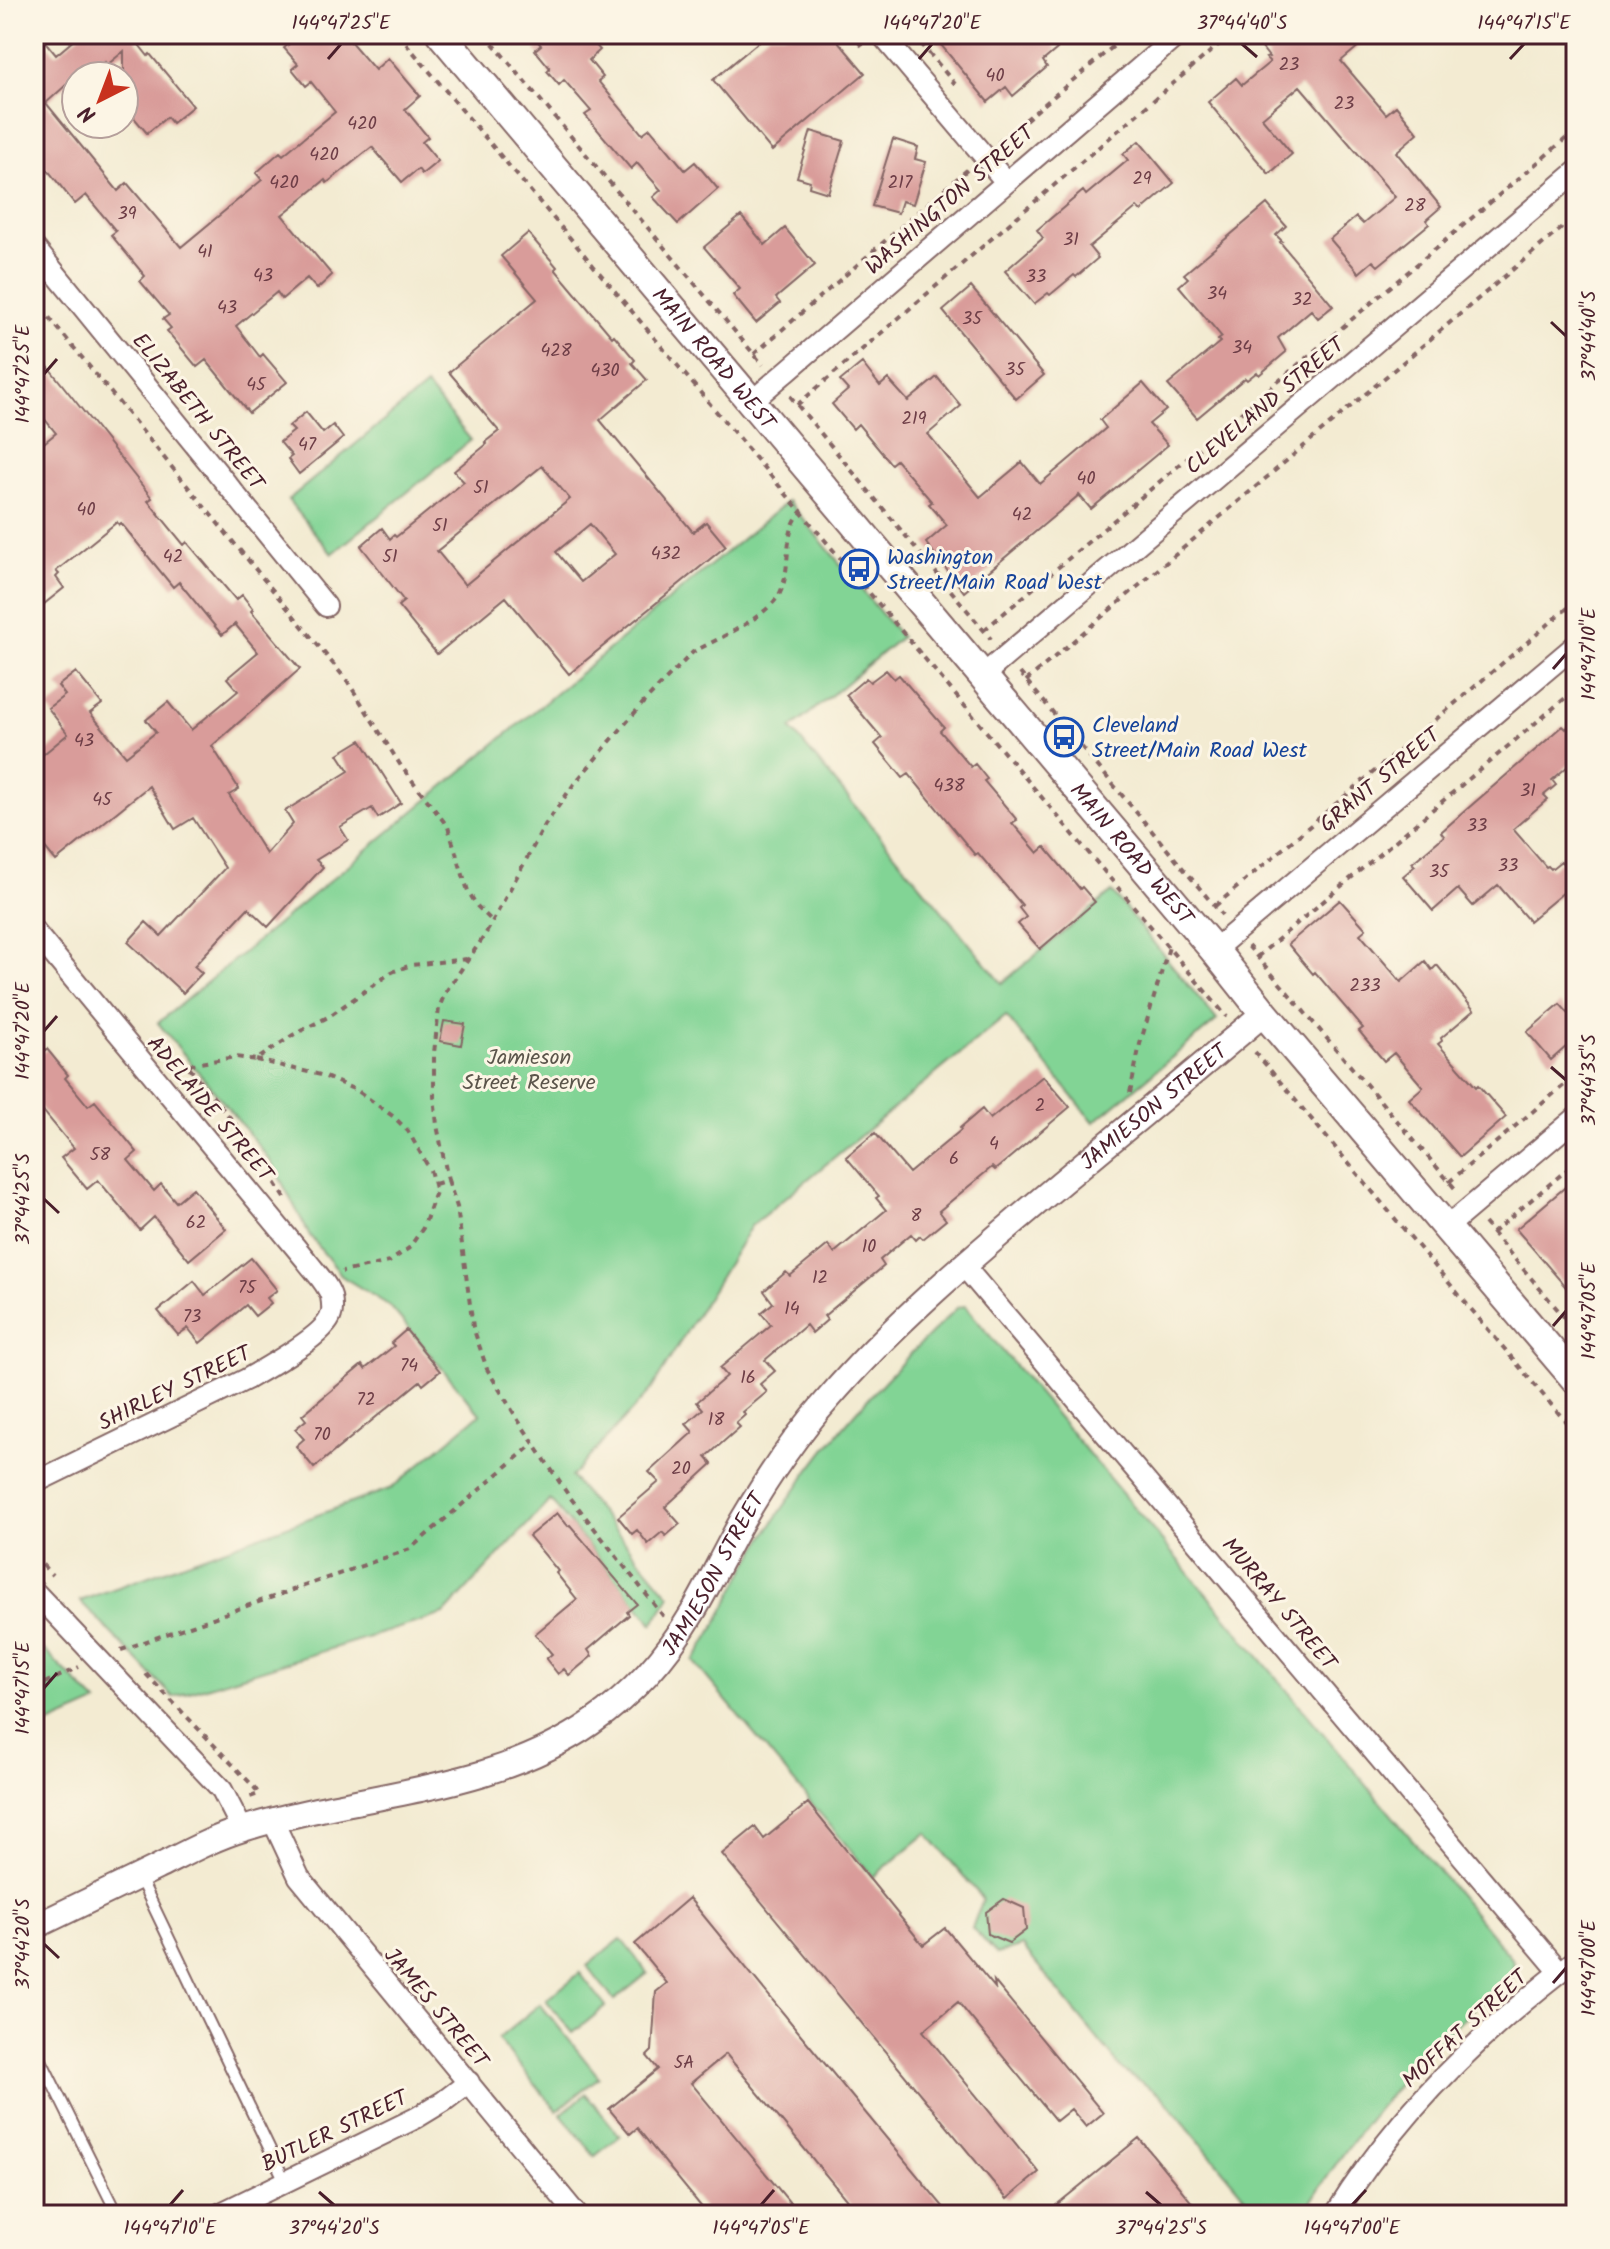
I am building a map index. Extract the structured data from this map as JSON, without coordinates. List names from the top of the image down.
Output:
{
  "streets": {
    "main road": ["MAIN ROAD WEST"],
    "street": [
      "WASHINGTON STREET",
      "CLEVELAND STREET",
      "ELIZABETH STREET",
      "GRANT STREET",
      "JAMIESON STREET",
      "ADELAIDE STREET",
      "SHIRLEY STREET",
      "MURRAY STREET",
      "JAMES STREET",
      "MOFFAT STREET",
      "BUTLER STREET"
    ]
  },
  "crossings": [
    ["WASHINGTON STREET", "MAIN ROAD WEST"],
    ["MAIN ROAD WEST", "CLEVELAND STREET"],
    ["MAIN ROAD WEST", "GRANT STREET"],
    ["MAIN ROAD WEST", "JAMIESON STREET"],
    ["JAMIESON STREET", "MURRAY STREET"],
    ["JAMIESON STREET", "JAMES STREET"],
    ["ADELAIDE STREET", "SHIRLEY STREET"],
    ["MURRAY STREET", "MOFFAT STREET"],
    ["JAMES STREET", "BUTLER STREET"]
  ],
  "parks": ["Jamieson Street Reserve"],
  "places": {
    "bus stop": ["Washington Street/Main Road West", "Cleveland Street/Main Road West"]
  },
  "house_numbers": [
    "23",
    "40",
    "23",
    "420",
    "420",
    "29",
    "420",
    "217",
    "28",
    "39",
    "31",
    "41",
    "43",
    "33",
    "34",
    "32",
    "43",
    "35",
    "34",
    "428",
    "35",
    "430",
    "45",
    "219",
    "47",
    "40",
    "51",
    "40",
    "42",
    "51",
    "432",
    "42",
    "51",
    "43",
    "438",
    "31",
    "45",
    "33",
    "33",
    "35",
    "233",
    "2",
    "4",
    "58",
    "6",
    "8",
    "62",
    "10",
    "12",
    "75",
    "14",
    "73",
    "74",
    "16",
    "72",
    "18",
    "70",
    "20",
    "5A"
  ],
  "north": "bottom left",
  "coordinates": [
    "144°47'25\"E",
    "144°47'20\"E",
    "37°44'40\"S",
    "144°47'15\"E",
    "144°47'10\"E",
    "37°44'35\"S",
    "37°44'25\"S",
    "144°47'05\"E",
    "37°44'20\"S",
    "144°47'00\"E"
  ]
}
